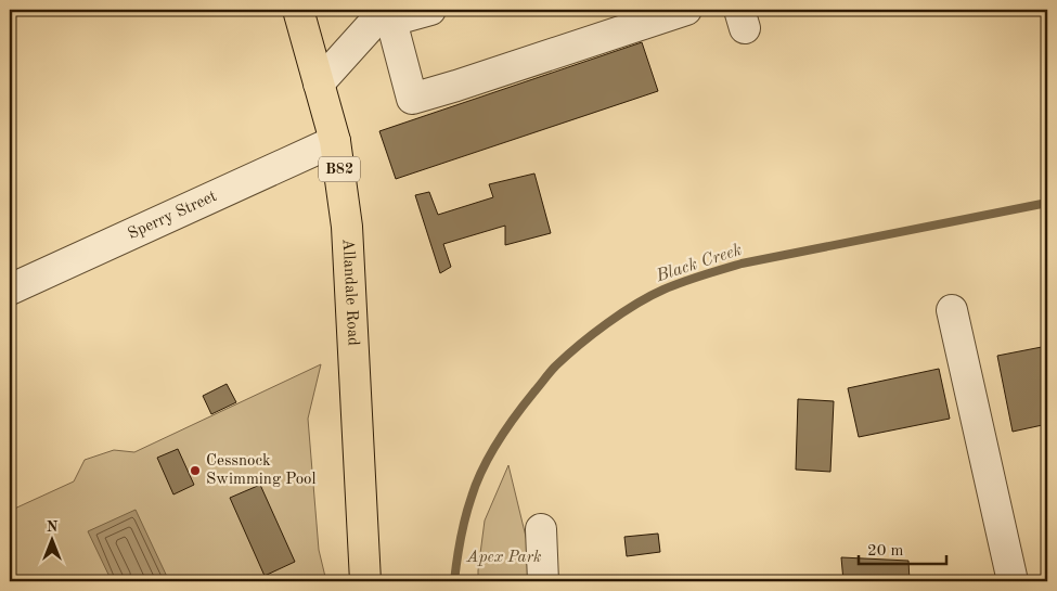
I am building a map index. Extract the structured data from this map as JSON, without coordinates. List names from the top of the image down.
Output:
{
  "streets": {
    "main road": ["B82", "Allandale Road"],
    "street": ["Sperry Street"]
  },
  "crossings": [
    ["Sperry Street", "Allandale Road"]
  ],
  "water": ["Black Creek"],
  "parks": ["Apex Park"],
  "places": ["Cessnock Swimming Pool"],
  "scale_bar": "20 m",
  "north": "top"
}
